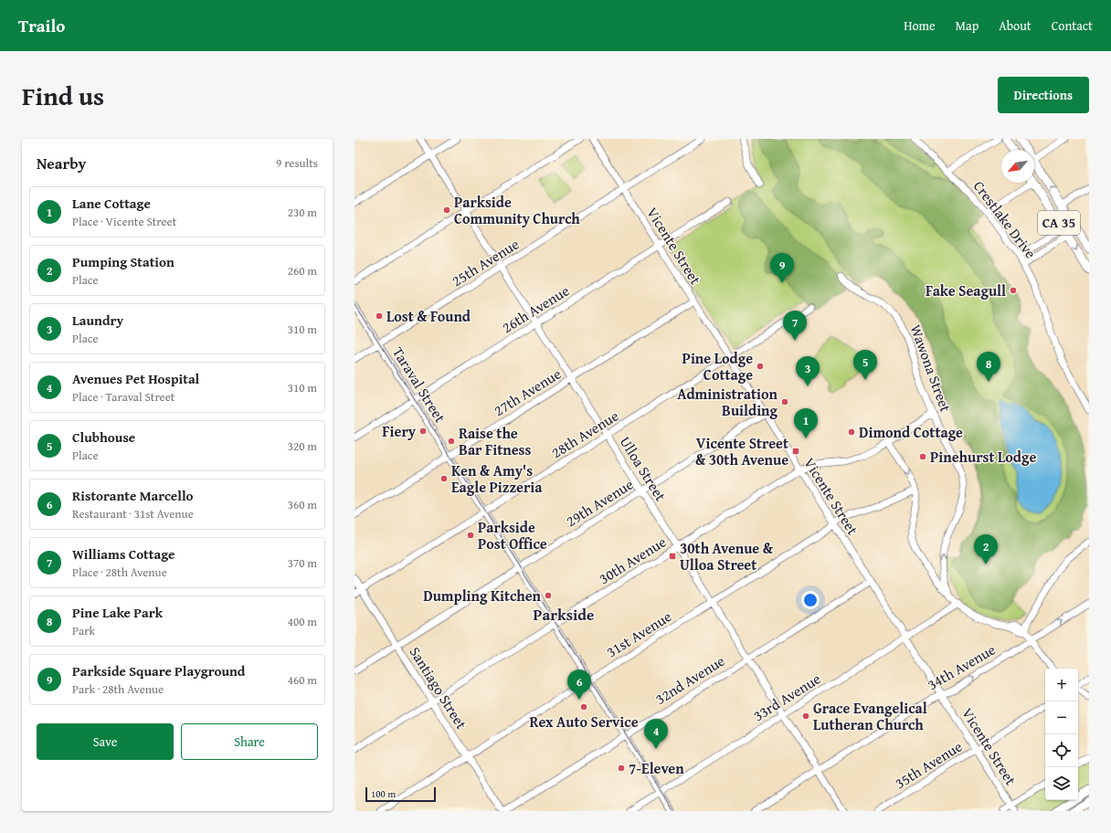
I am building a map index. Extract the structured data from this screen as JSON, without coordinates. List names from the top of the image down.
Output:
{
  "streets": {
    "main road": ["CA 35"],
    "street": [
      "Crestlake Drive",
      "Vicente Street",
      "25th Avenue",
      "26th Avenue",
      "Wawona Street",
      "Taraval Street",
      "27th Avenue",
      "28th Avenue",
      "Ulloa Street",
      "29th Avenue",
      "30th Avenue",
      "31st Avenue",
      "34th Avenue",
      "32nd Avenue",
      "Santiago Street",
      "33rd Avenue",
      "35th Avenue"
    ]
  },
  "crossings": [
    ["Vicente Street", "25th Avenue"],
    ["Vicente Street", "26th Avenue"],
    ["Vicente Street", "27th Avenue"],
    ["Vicente Street", "28th Avenue"],
    ["Vicente Street", "29th Avenue"],
    ["Vicente Street", "30th Avenue"],
    ["Vicente Street", "31st Avenue"],
    ["Vicente Street", "34th Avenue"],
    ["Vicente Street", "32nd Avenue"],
    ["Vicente Street", "33rd Avenue"],
    ["Vicente Street", "35th Avenue"],
    ["25th Avenue", "Taraval Street"],
    ["25th Avenue", "Ulloa Street"],
    ["26th Avenue", "Taraval Street"],
    ["26th Avenue", "Ulloa Street"],
    ["Wawona Street", "30th Avenue"],
    ["Taraval Street", "27th Avenue"],
    ["Taraval Street", "28th Avenue"],
    ["Taraval Street", "29th Avenue"],
    ["Taraval Street", "30th Avenue"],
    ["Taraval Street", "31st Avenue"],
    ["Taraval Street", "32nd Avenue"],
    ["Taraval Street", "33rd Avenue"],
    ["27th Avenue", "Ulloa Street"],
    ["28th Avenue", "Ulloa Street"],
    ["28th Avenue", "Santiago Street"],
    ["Ulloa Street", "29th Avenue"],
    ["Ulloa Street", "30th Avenue"],
    ["Ulloa Street", "31st Avenue"],
    ["Ulloa Street", "34th Avenue"],
    ["Ulloa Street", "32nd Avenue"],
    ["Ulloa Street", "33rd Avenue"],
    ["29th Avenue", "Santiago Street"],
    ["30th Avenue", "Santiago Street"],
    ["31st Avenue", "Santiago Street"]
  ],
  "districts": ["Parkside"],
  "places": {
    "other": [
      "Parkside Community Church",
      "Fake Seagull",
      "Lost & Found",
      "Pine Lodge Cottage",
      "Administration Building",
      "Fiery",
      "Dimond Cottage",
      "Raise the Bar Fitness",
      "Pinehurst Lodge",
      "Ken & Amy's Eagle Pizzeria",
      "Parkside Post Office",
      "Dumpling Kitchen",
      "Rex Auto Service",
      "Grace Evangelical Lutheran Church",
      "7-Eleven"
    ],
    "transit": ["Vicente Street & 30th Avenue", "30th Avenue & Ulloa Street"]
  },
  "scale_bar": "100 m",
  "north": "bottom left",
  "page": {
    "header": "Trailo",
    "nav": [
      "Home",
      "Map",
      "About",
      "Contact"
    ],
    "title": "Find us",
    "buttons": [
      "Directions",
      ["Save", "Share"]
    ],
    "heading": ["Nearby", "9 results"],
    "list": [
      {
        "mark": "1",
        "name": "Lane Cottage",
        "note": "Place · Vicente Street",
        "value": "230 m"
      },
      {
        "mark": "2",
        "name": "Pumping Station",
        "note": "Place",
        "value": "260 m"
      },
      {
        "mark": "3",
        "name": "Laundry",
        "note": "Place",
        "value": "310 m"
      },
      {
        "mark": "4",
        "name": "Avenues Pet Hospital",
        "note": "Place · Taraval Street",
        "value": "310 m"
      },
      {
        "mark": "5",
        "name": "Clubhouse",
        "note": "Place",
        "value": "320 m"
      },
      {
        "mark": "6",
        "name": "Ristorante Marcello",
        "note": "Restaurant · 31st Avenue",
        "value": "360 m"
      },
      {
        "mark": "7",
        "name": "Williams Cottage",
        "note": "Place · 28th Avenue",
        "value": "370 m"
      },
      {
        "mark": "8",
        "name": "Pine Lake Park",
        "note": "Park",
        "value": "400 m"
      },
      {
        "mark": "9",
        "name": "Parkside Square Playground",
        "note": "Park · 28th Avenue",
        "value": "460 m"
      }
    ],
    "pins": [
      "9",
      "7",
      "5",
      "8",
      "3",
      "1",
      "2",
      "6",
      "4"
    ],
    "map_buttons": ["+", "−"],
    "scale": "100 m"
  }
}
